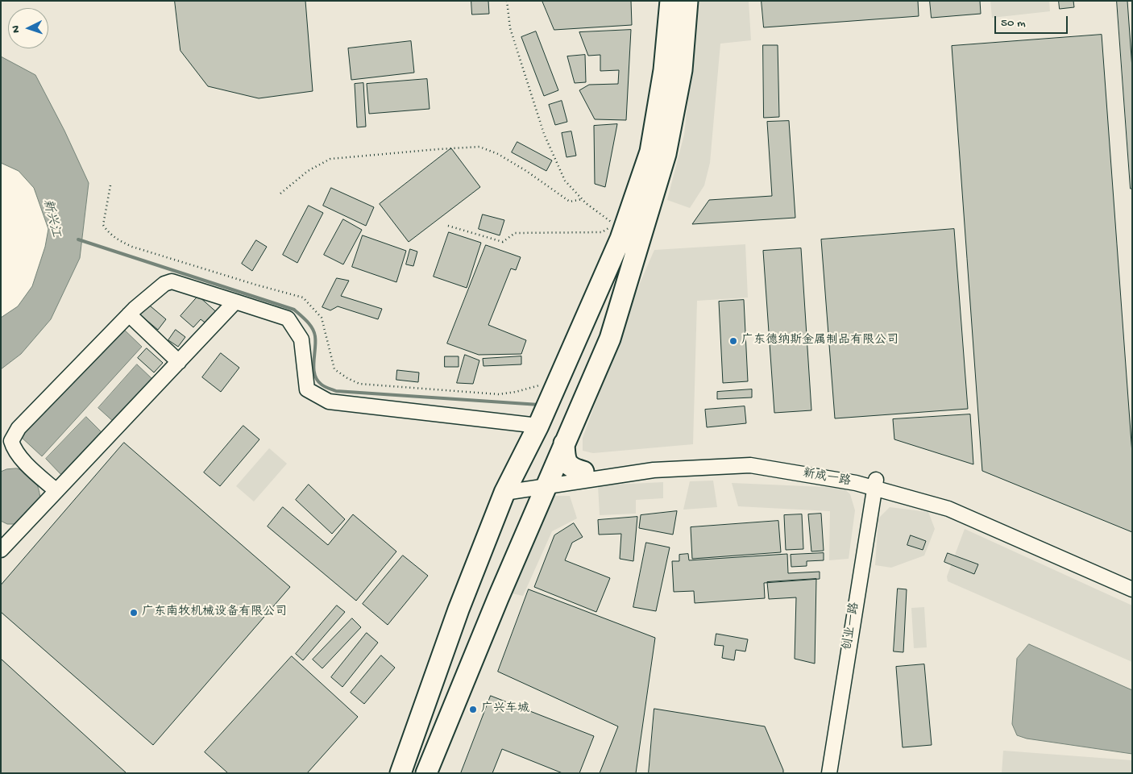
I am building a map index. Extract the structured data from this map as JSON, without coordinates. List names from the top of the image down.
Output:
{
  "streets": {
    "street": ["新成一路", "创业一路"]
  },
  "crossings": [
    ["新成一路", "创业一路"]
  ],
  "water": ["新兴江"],
  "places": ["广东德纳斯金属制品有限公司", "广东南牧机械设备有限公司", "广兴车城"],
  "scale_bar": "50 m",
  "north": "left"
}
